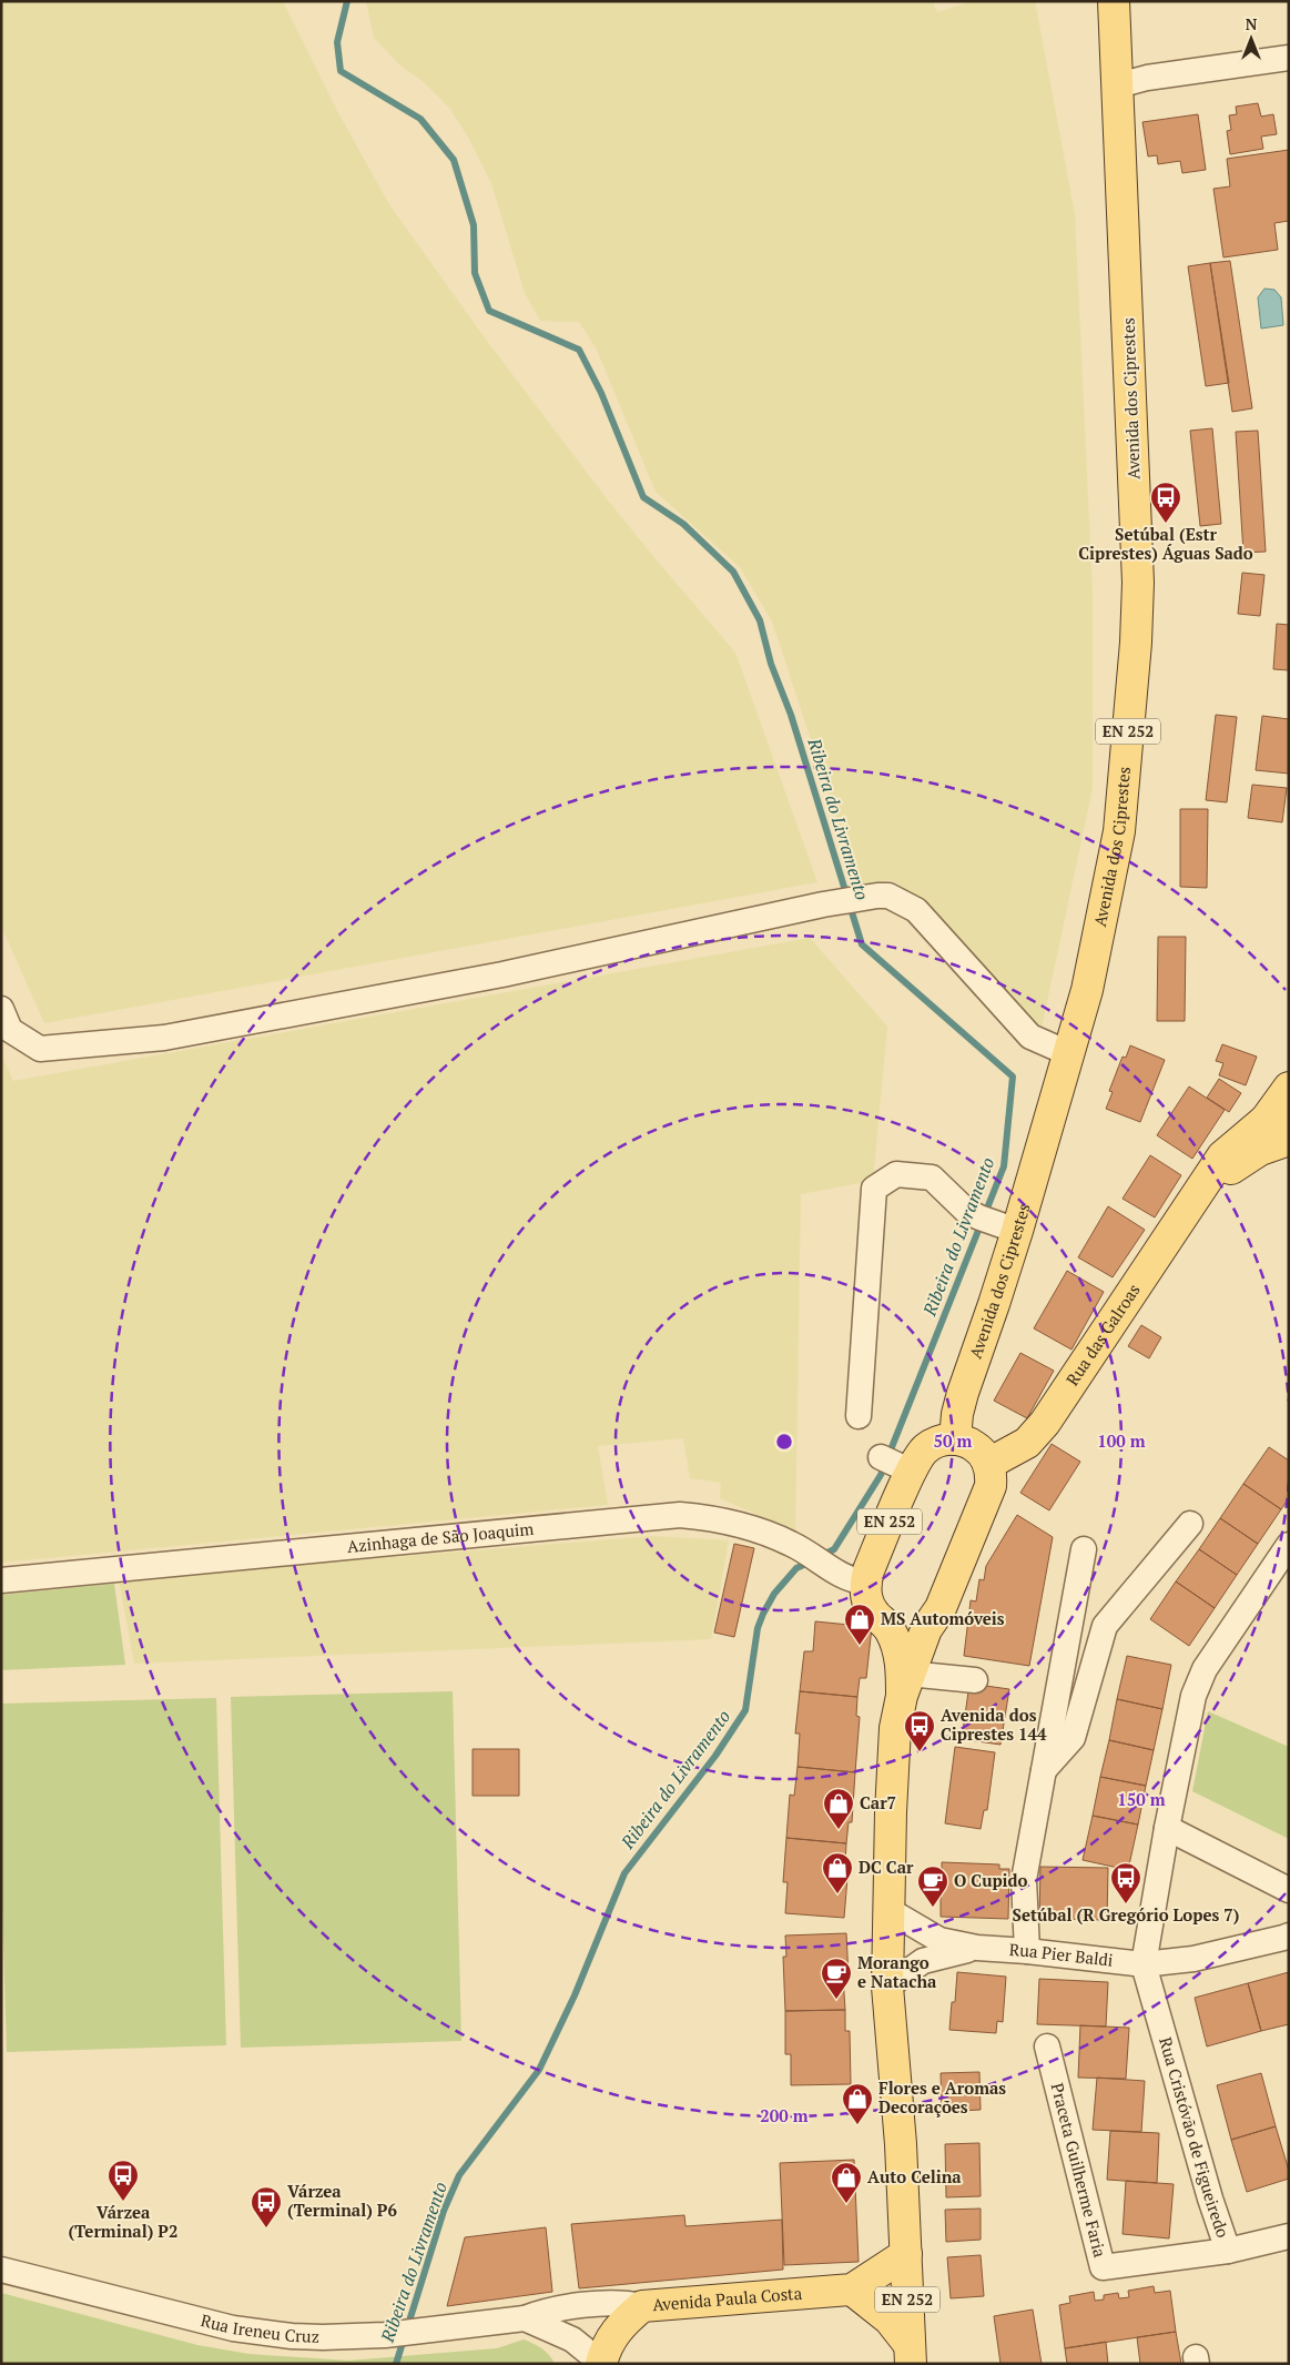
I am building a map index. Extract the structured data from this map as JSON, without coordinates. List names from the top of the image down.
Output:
{
  "streets": {
    "main road": [
      "Avenida dos Ciprestes",
      "EN 252",
      "Rua das Galroas",
      "Avenida Paula Costa"
    ],
    "street": [
      "Azinhaga de São Joaquim",
      "Rua Pier Baldi",
      "Rua Cristóvão de Figueiredo",
      "Praceta Guilherme Faria",
      "Rua Ireneu Cruz"
    ]
  },
  "crossings": [
    ["Avenida dos Ciprestes", "EN 252"],
    ["EN 252", "Rua das Galroas"],
    ["EN 252", "Azinhaga de São Joaquim"],
    ["EN 252", "Rua Pier Baldi"],
    ["Rua Pier Baldi", "Rua Cristóvão de Figueiredo"],
    ["Rua Cristóvão de Figueiredo", "Praceta Guilherme Faria"],
    ["Avenida Paula Costa", "Rua Ireneu Cruz"]
  ],
  "water": ["Ribeira do Livramento"],
  "places": {
    "bus stop": [
      "Setúbal (Estr Ciprestes) Águas Sado",
      "Avenida dos Ciprestes 144",
      "Setúbal (R Gregório Lopes 7)",
      "Várzea (Terminal) P2",
      "Várzea (Terminal) P6"
    ],
    "shop": [
      "MS Automóveis",
      "Car7",
      "DC Car",
      "Flores e Aromas Decorações",
      "Auto Celina"
    ],
    "cafe": ["O Cupido", "Morango e Natacha"]
  },
  "north": "top",
  "rings": [
    "50 m",
    "100 m",
    "150 m",
    "200 m"
  ]
}
